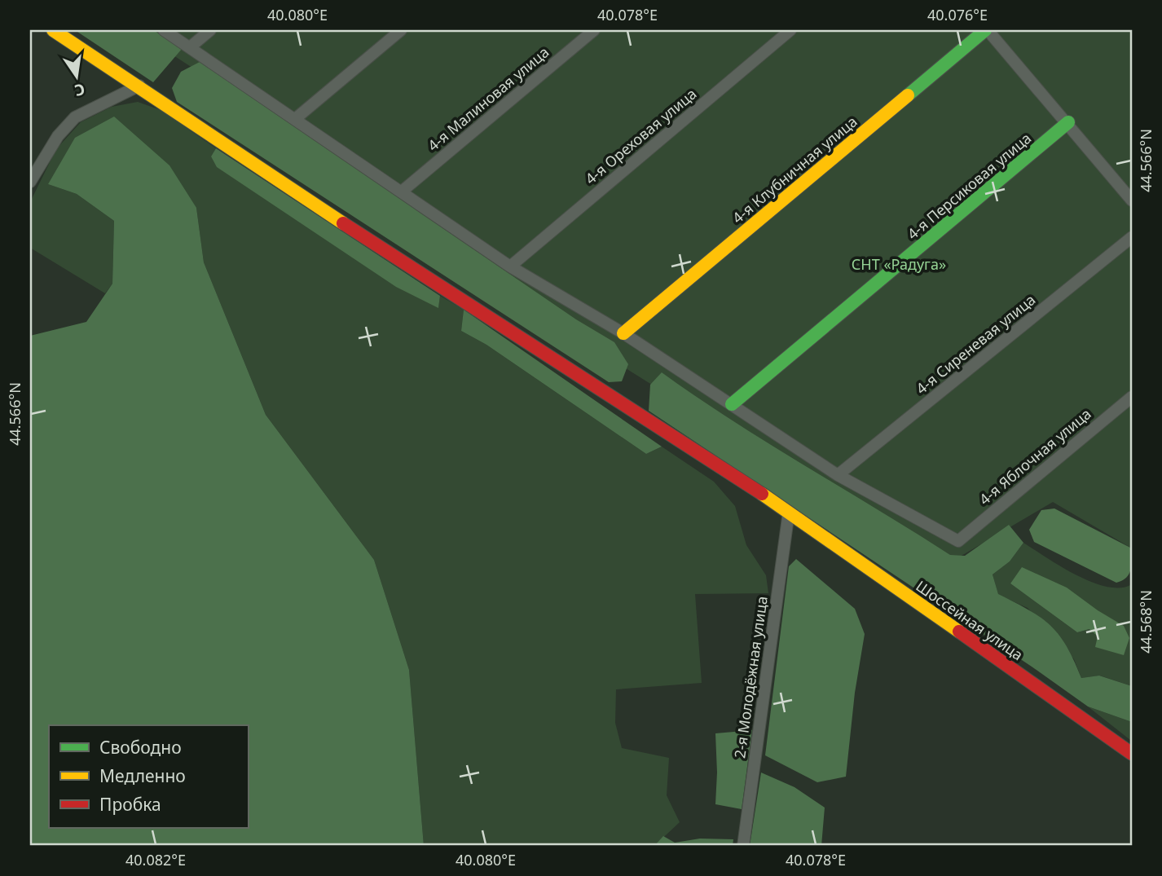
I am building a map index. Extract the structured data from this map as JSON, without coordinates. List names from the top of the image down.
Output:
{
  "streets": {
    "street": [
      "4-я Малиновая улица",
      "4-я Ореховая улица",
      "4-я Клубничная улица",
      "4-я Персиковая улица",
      "4-я Сиреневая улица",
      "4-я Яблочная улица",
      "Шоссейная улица",
      "2-я Молодёжная улица"
    ]
  },
  "crossings": [
    ["4-я Сиреневая улица", "4-я Яблочная улица"],
    ["Шоссейная улица", "2-я Молодёжная улица"]
  ],
  "parks": ["СНТ «Радуга»"],
  "legend": ["Свободно", "Медленно", "Пробка"],
  "north": "bottom",
  "coordinates": [
    "40.080°E",
    "40.078°E",
    "40.076°E",
    "44.566°N",
    "44.568°N",
    "40.082°E"
  ]
}
